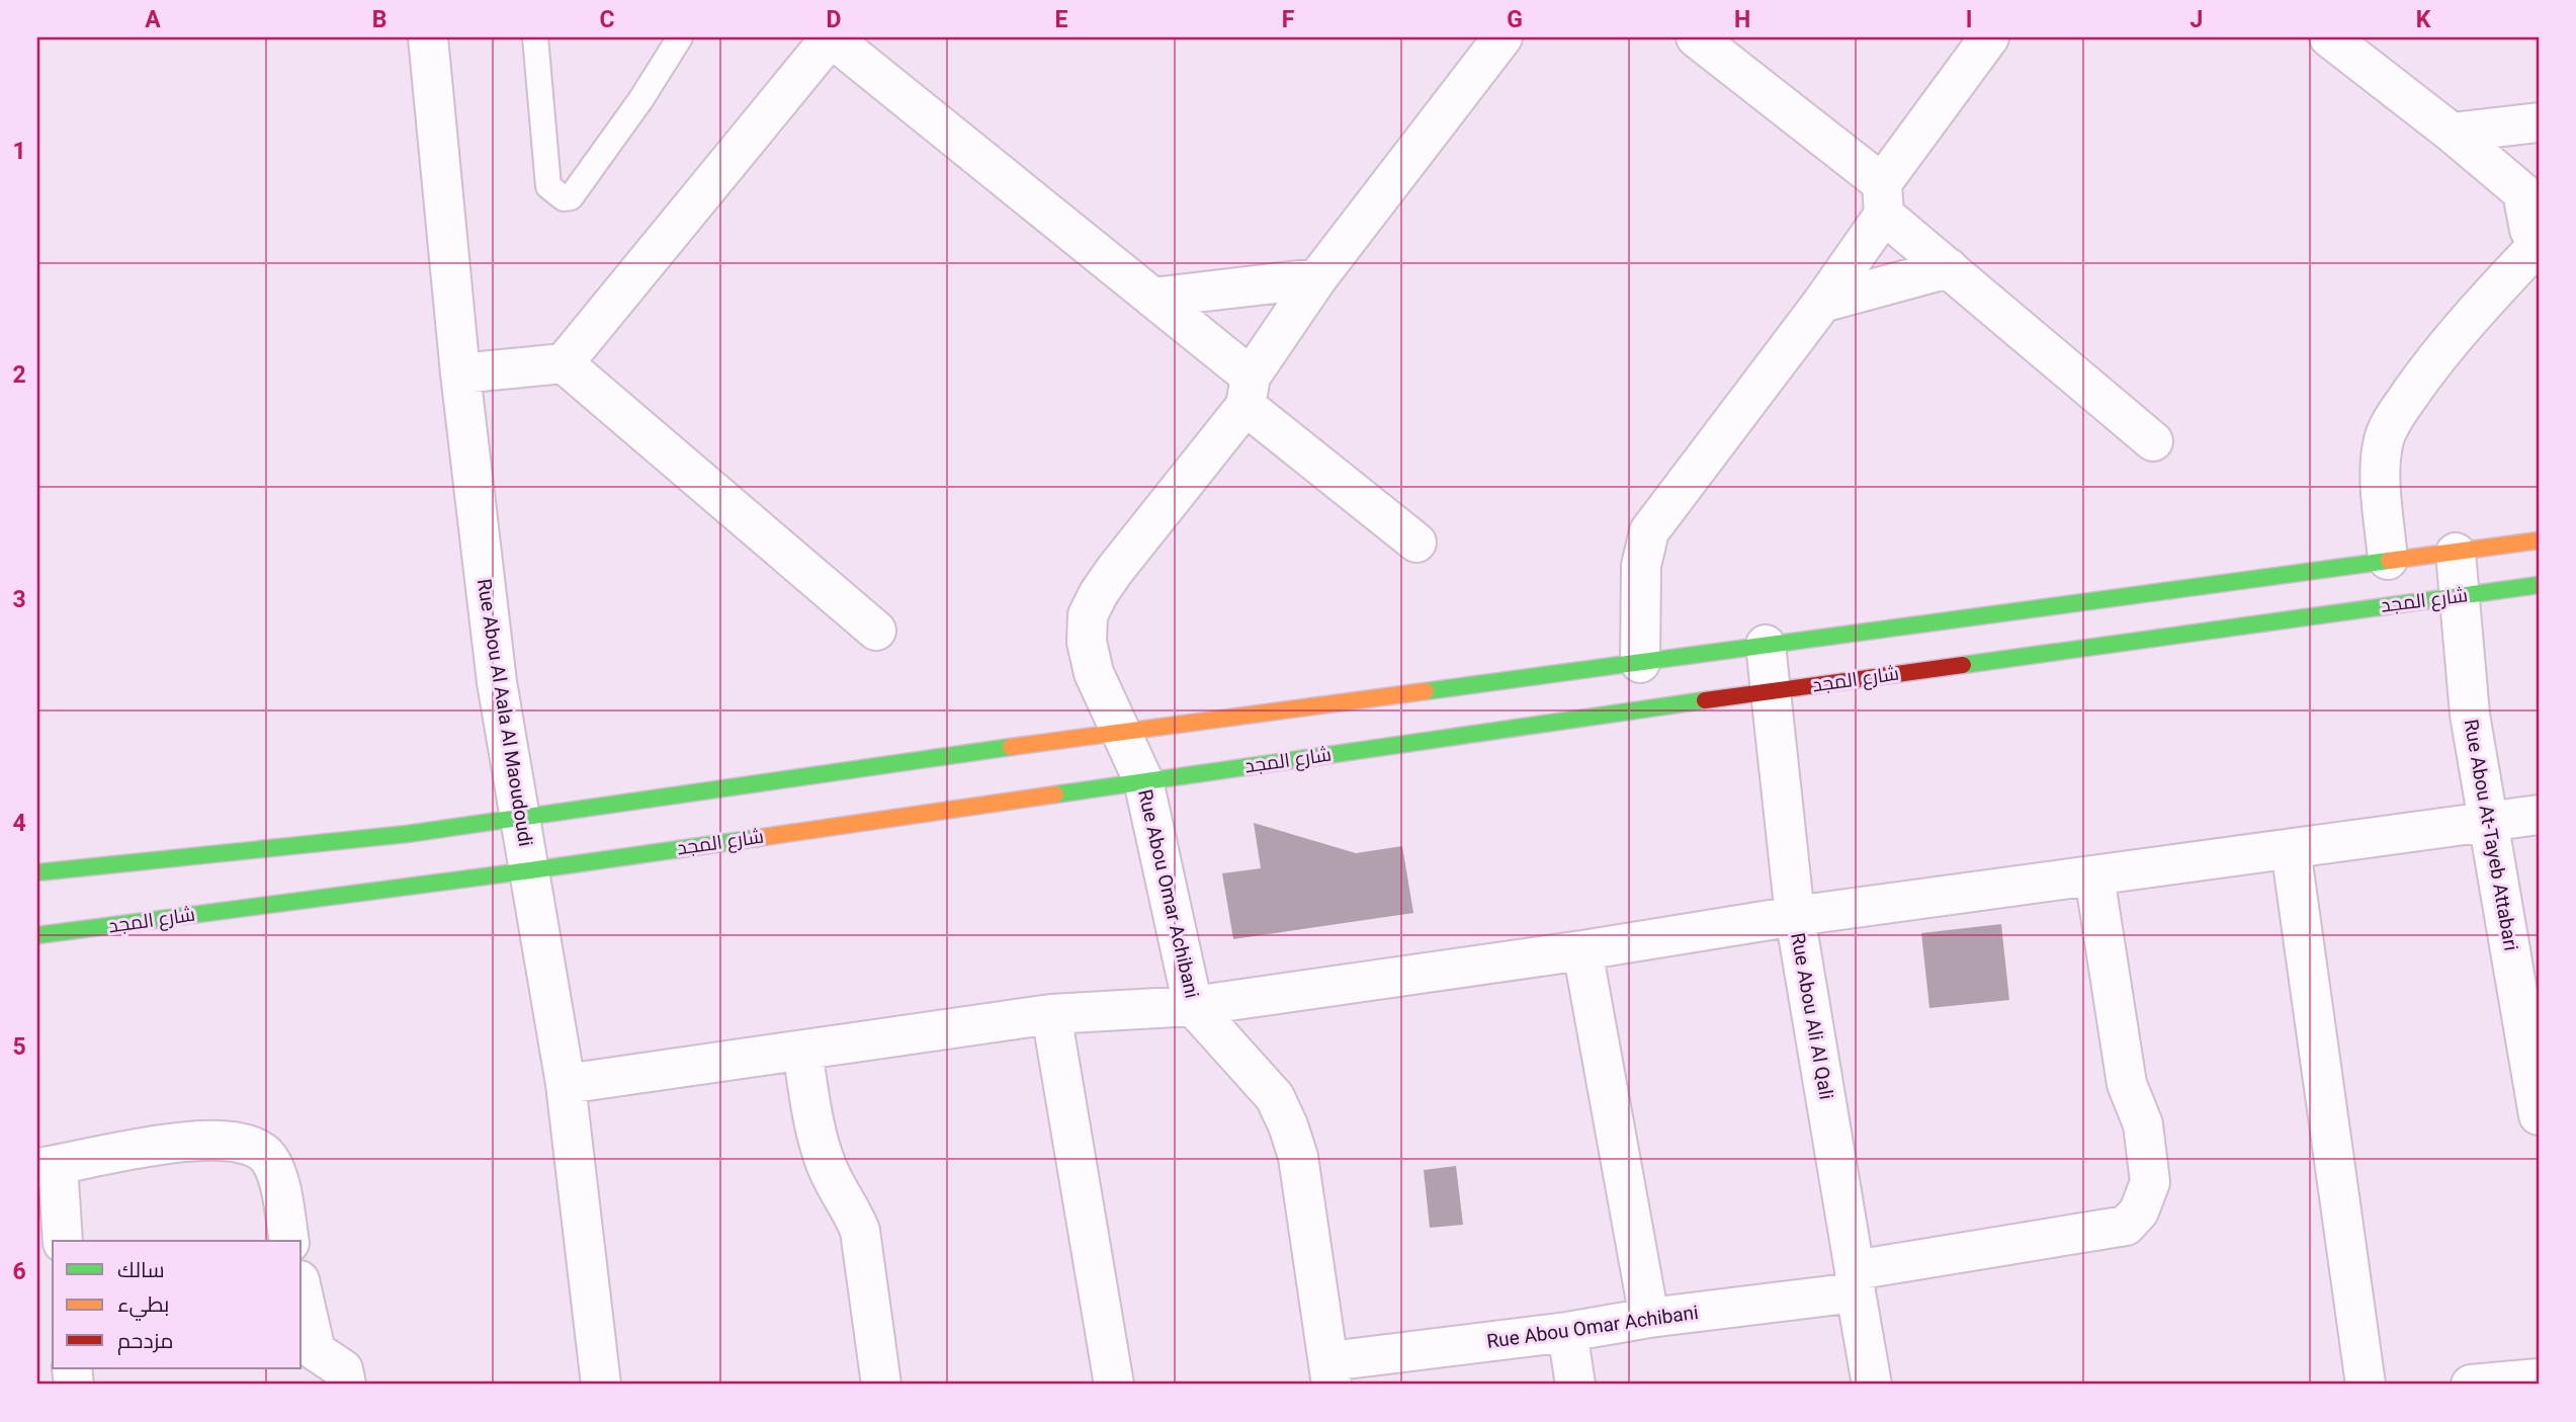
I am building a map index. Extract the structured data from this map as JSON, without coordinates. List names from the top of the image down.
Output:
{
  "streets": {
    "main road": ["شارع المجد"],
    "street": [
      "Rue Abou Al Aala Al Maoudoudi",
      "Rue Abou At-Tayeb Attabari",
      "Rue Abou Omar Achibani",
      "Rue Abou Ali Al Qali"
    ]
  },
  "crossings": [
    ["شارع المجد", "Rue Abou Al Aala Al Maoudoudi"],
    ["شارع المجد", "Rue Abou At-Tayeb Attabari"],
    ["شارع المجد", "Rue Abou Omar Achibani"],
    ["شارع المجد", "Rue Abou Ali Al Qali"],
    ["Rue Abou Omar Achibani", "Rue Abou Ali Al Qali"]
  ],
  "legend": ["سالك", "بطيء", "مزدحم"],
  "grid": {
    "columns": [
      "A",
      "B",
      "C",
      "D",
      "E",
      "F",
      "G",
      "H",
      "I",
      "J",
      "K"
    ],
    "rows": [
      "1",
      "2",
      "3",
      "4",
      "5",
      "6"
    ]
  }
}
